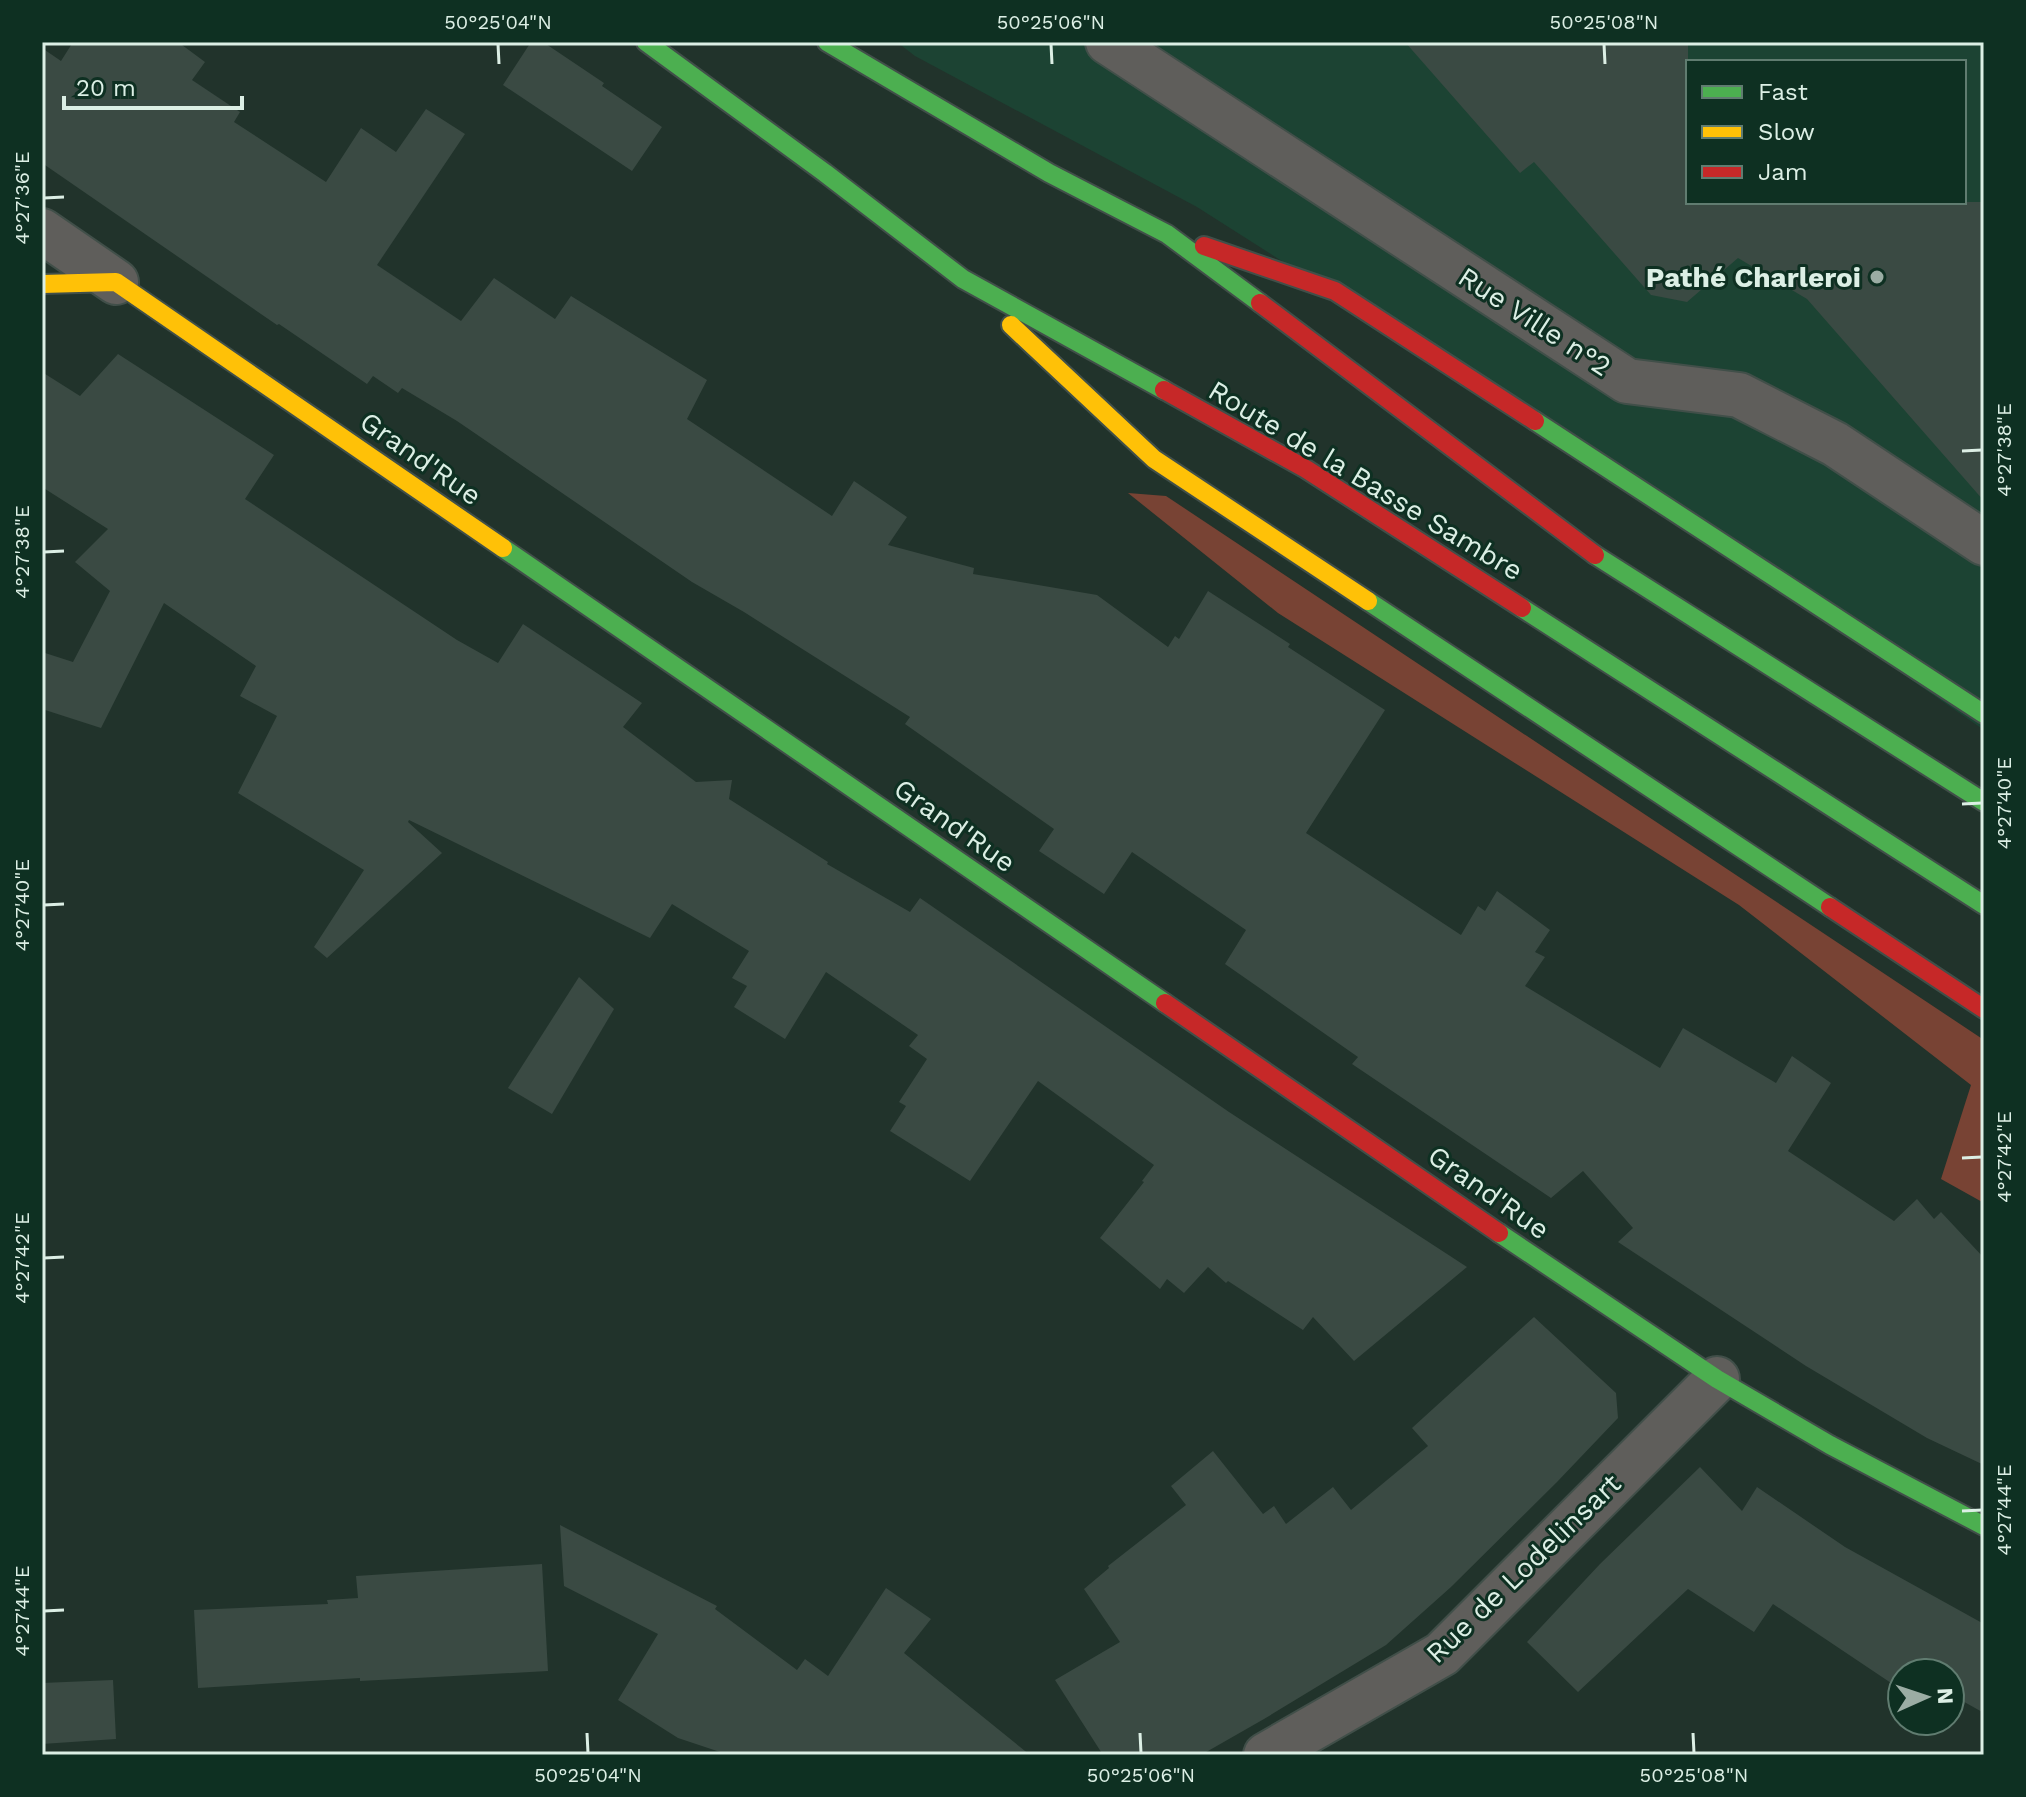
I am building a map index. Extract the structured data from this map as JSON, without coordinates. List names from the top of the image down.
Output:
{
  "streets": {
    "main road": ["Grand'Rue", "Route de la Basse Sambre"],
    "street": ["Rue Ville n°2", "Rue de Lodelinsart"]
  },
  "crossings": [
    ["Grand'Rue", "Rue de Lodelinsart"]
  ],
  "places": ["Pathé Charleroi"],
  "legend": ["Fast", "Slow", "Jam"],
  "scale_bar": "20 m",
  "north": "right",
  "coordinates": [
    "50°25'04\"N",
    "50°25'06\"N",
    "50°25'08\"N",
    "4°27'36\"E",
    "4°27'38\"E",
    "4°27'40\"E",
    "4°27'42\"E",
    "4°27'44\"E"
  ]
}
